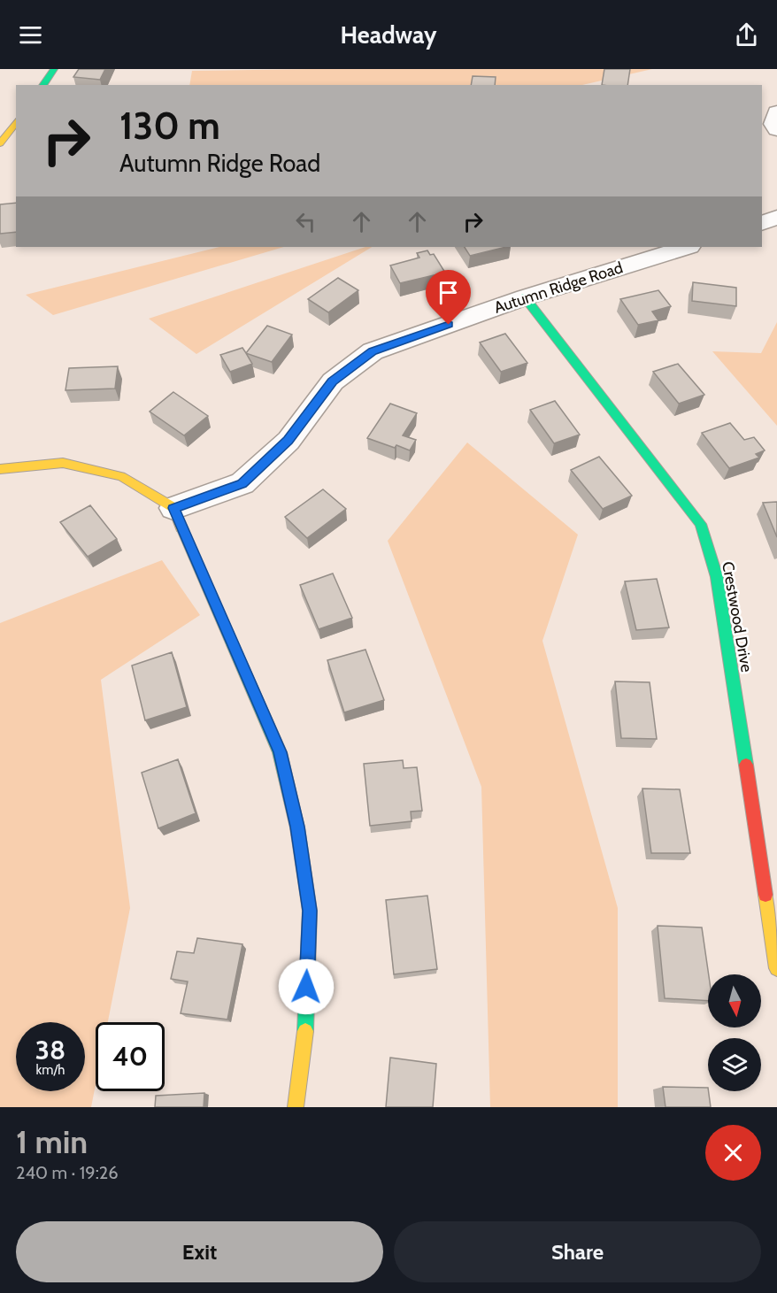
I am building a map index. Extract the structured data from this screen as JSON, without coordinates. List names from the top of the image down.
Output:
{
  "streets": {
    "street": ["Autumn Ridge Road", "Crestwood Drive"]
  },
  "crossings": [
    ["Autumn Ridge Road", "Crestwood Drive"]
  ],
  "north": "bottom",
  "page": {
    "header": "Headway",
    "turn": ["130 m", "Autumn Ridge Road"],
    "speed": "38 km/h",
    "limit": "40",
    "heading": ["1 min", "240 m · 19:26"],
    "buttons": ["Exit", "Share"]
  }
}
